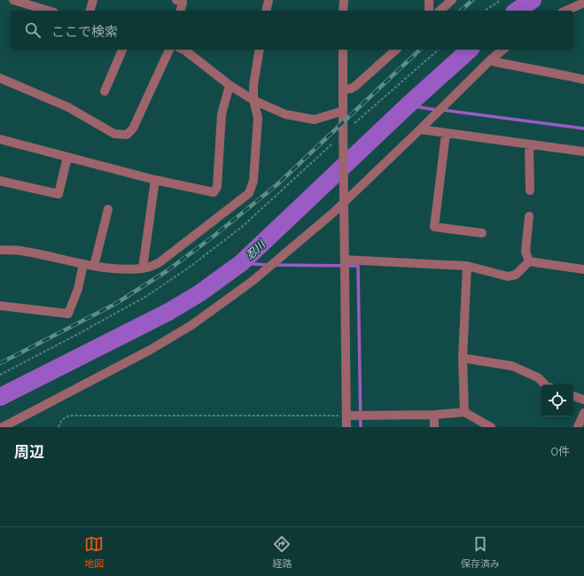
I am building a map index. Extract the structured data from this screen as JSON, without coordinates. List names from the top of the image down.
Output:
{
  "water": ["忍川"],
  "page": {
    "search": "ここで検索",
    "heading": ["周辺", "0件"],
    "nav": ["地図", "経路", "保存済み"]
  }
}
